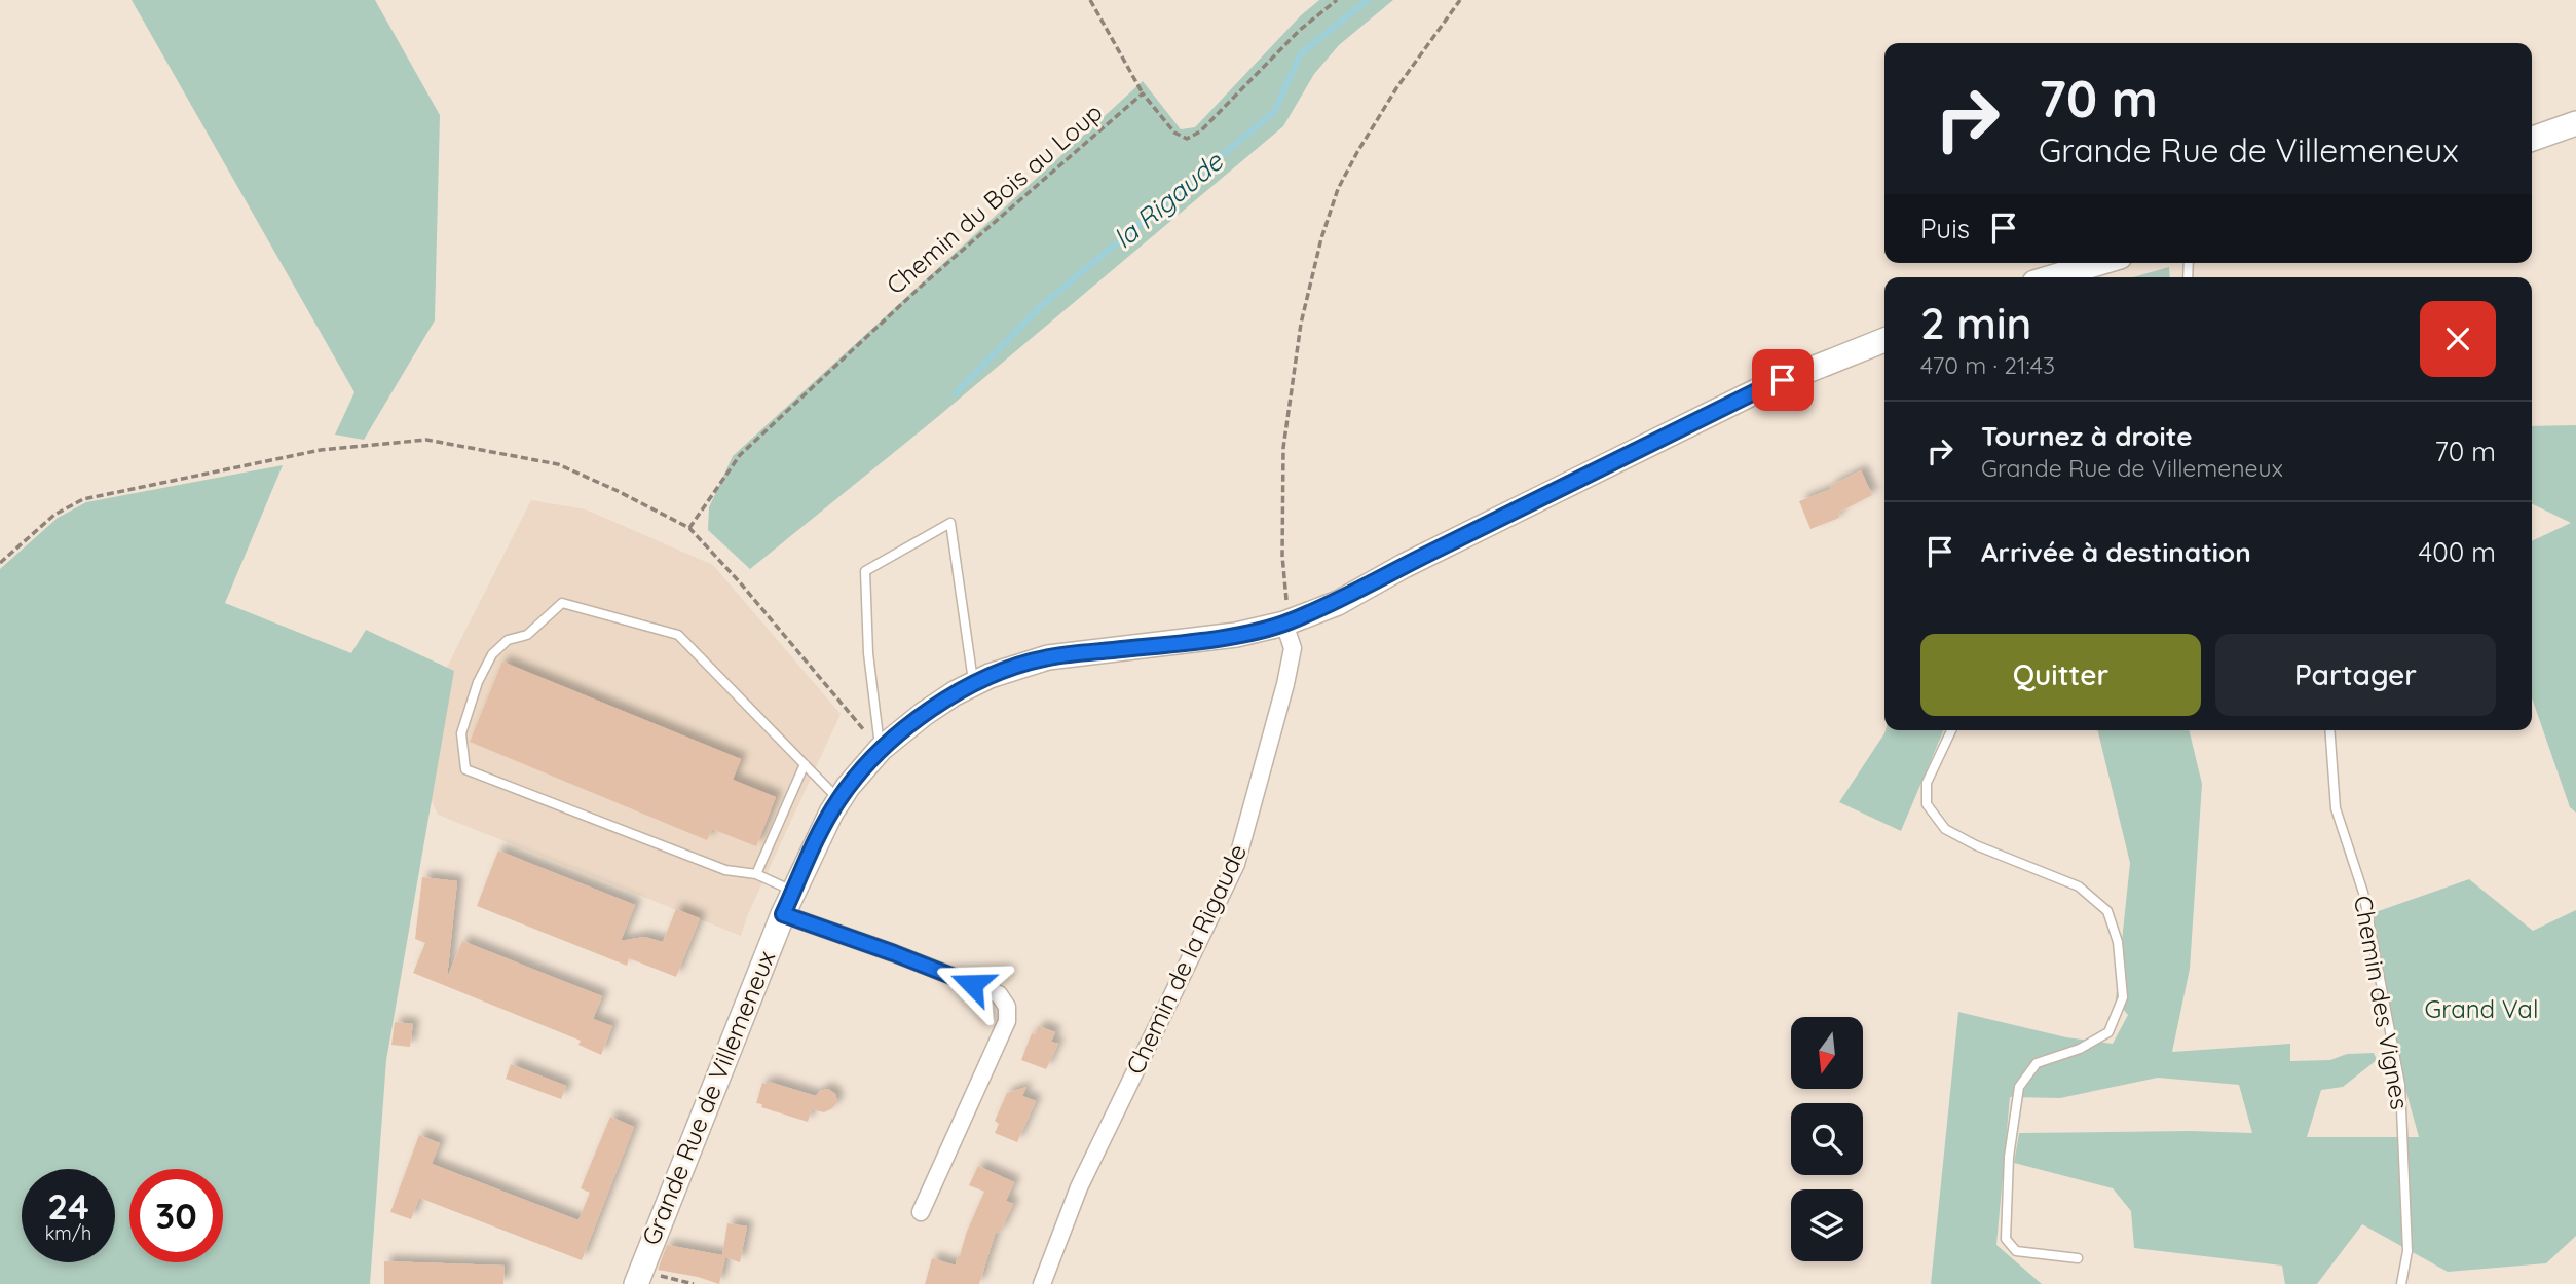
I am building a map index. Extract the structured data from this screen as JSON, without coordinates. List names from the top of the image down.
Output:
{
  "streets": {
    "main road": ["Grande Rue de Villemeneux"],
    "street": ["Chemin de la Rigaude"],
    "lane": ["Chemin des Vignes"],
    "path": ["Chemin du Bois au Loup"]
  },
  "crossings": [
    ["Chemin de la Rigaude", "Grande Rue de Villemeneux"]
  ],
  "water": ["la Rigaude"],
  "parks": ["Grand Val"],
  "north": "bottom",
  "page": {
    "turn": ["70 m", "Grande Rue de Villemeneux"],
    "then": "Puis",
    "heading": ["2 min", "470 m · 21:43"],
    "list": [
      {
        "name": "Tournez à droite",
        "note": "Grande Rue de Villemeneux",
        "value": "70 m"
      },
      {
        "name": "Arrivée à destination",
        "value": "400 m"
      }
    ],
    "buttons": ["Quitter", "Partager"],
    "speed": "24 km/h",
    "limit": "30"
  }
}
